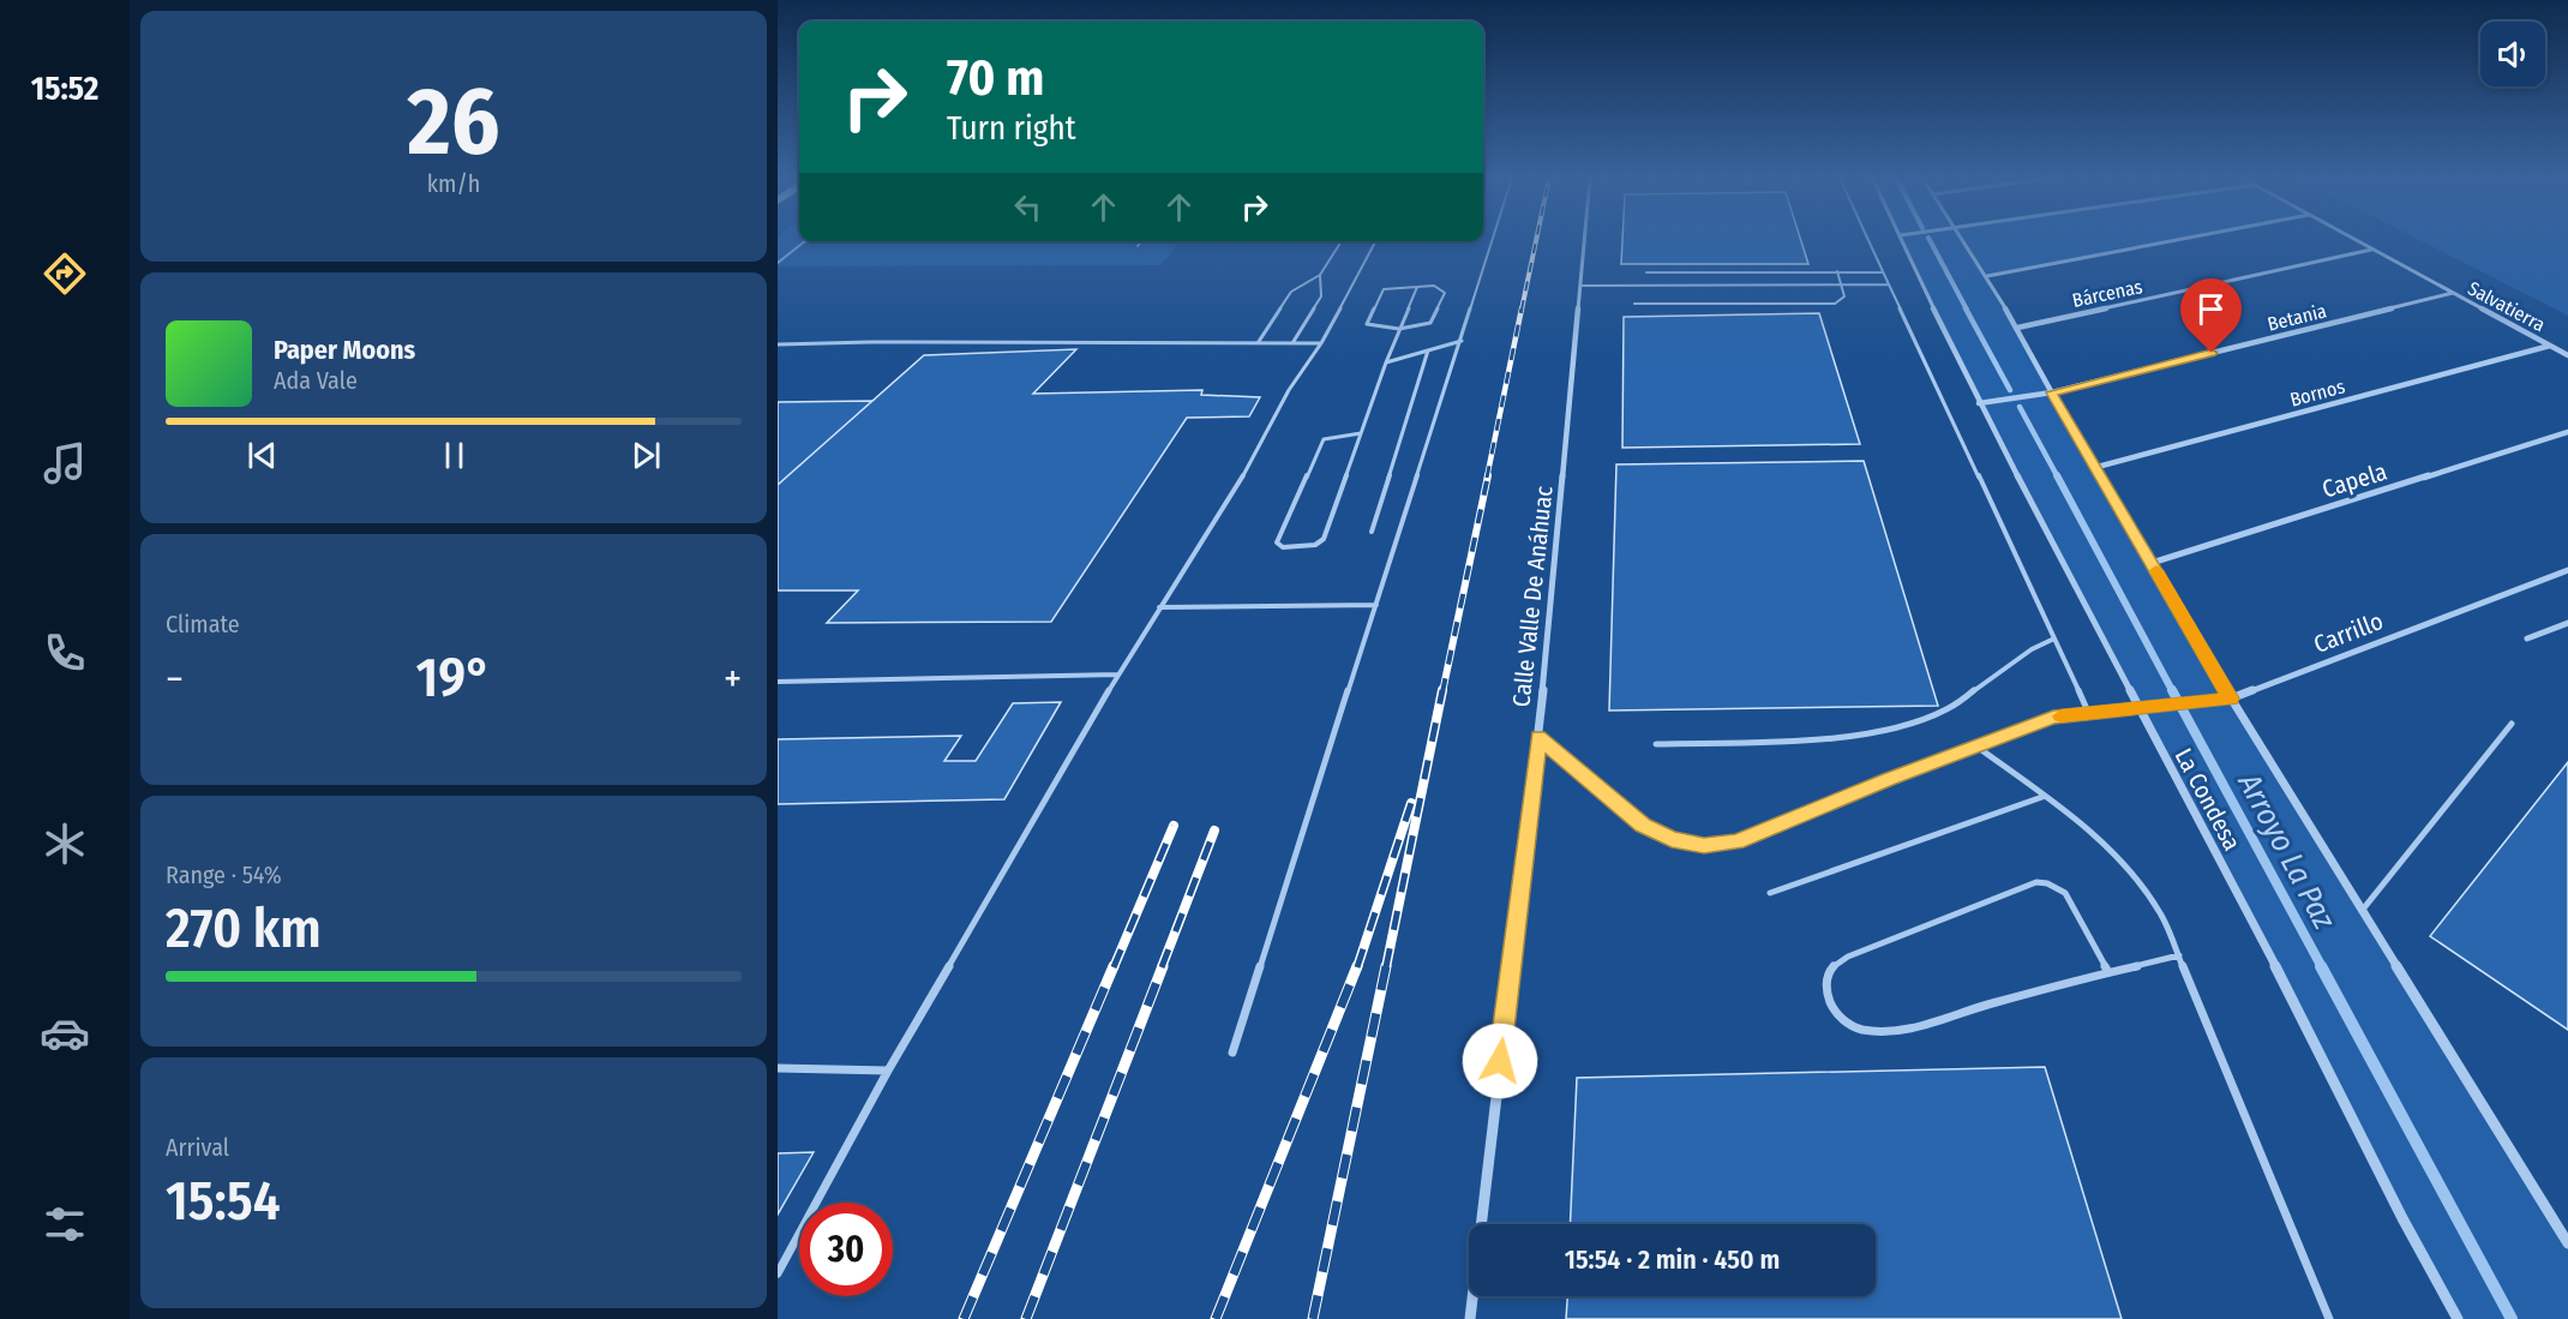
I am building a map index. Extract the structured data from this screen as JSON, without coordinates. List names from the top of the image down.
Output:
{
  "streets": {
    "street": [
      "Bárcenas",
      "Salvatierra",
      "Betania",
      "Bornos",
      "Capela",
      "Calle Valle De Anáhuac",
      "Carrillo",
      "La Condesa"
    ]
  },
  "crossings": [
    ["Bárcenas", "Salvatierra"],
    ["Salvatierra", "Betania"],
    ["Salvatierra", "Bornos"],
    ["Betania", "La Condesa"],
    ["Calle Valle De Anáhuac", "Carrillo"],
    ["Carrillo", "La Condesa"]
  ],
  "water": ["Arroyo La Paz"],
  "page": {
    "tabs": "15:52",
    "tile": [
      ["26", "km/h"],
      "Climate",
      ["Range · 54%", "270 km"],
      ["Arrival", "15:54"]
    ],
    "turn": ["70 m", "Turn right"],
    "song": ["Paper Moons", "Ada Vale"],
    "heat": ["−", "19°", "+"],
    "limit": "30",
    "trip": "15:54 · 2 min · 450 m"
  }
}
